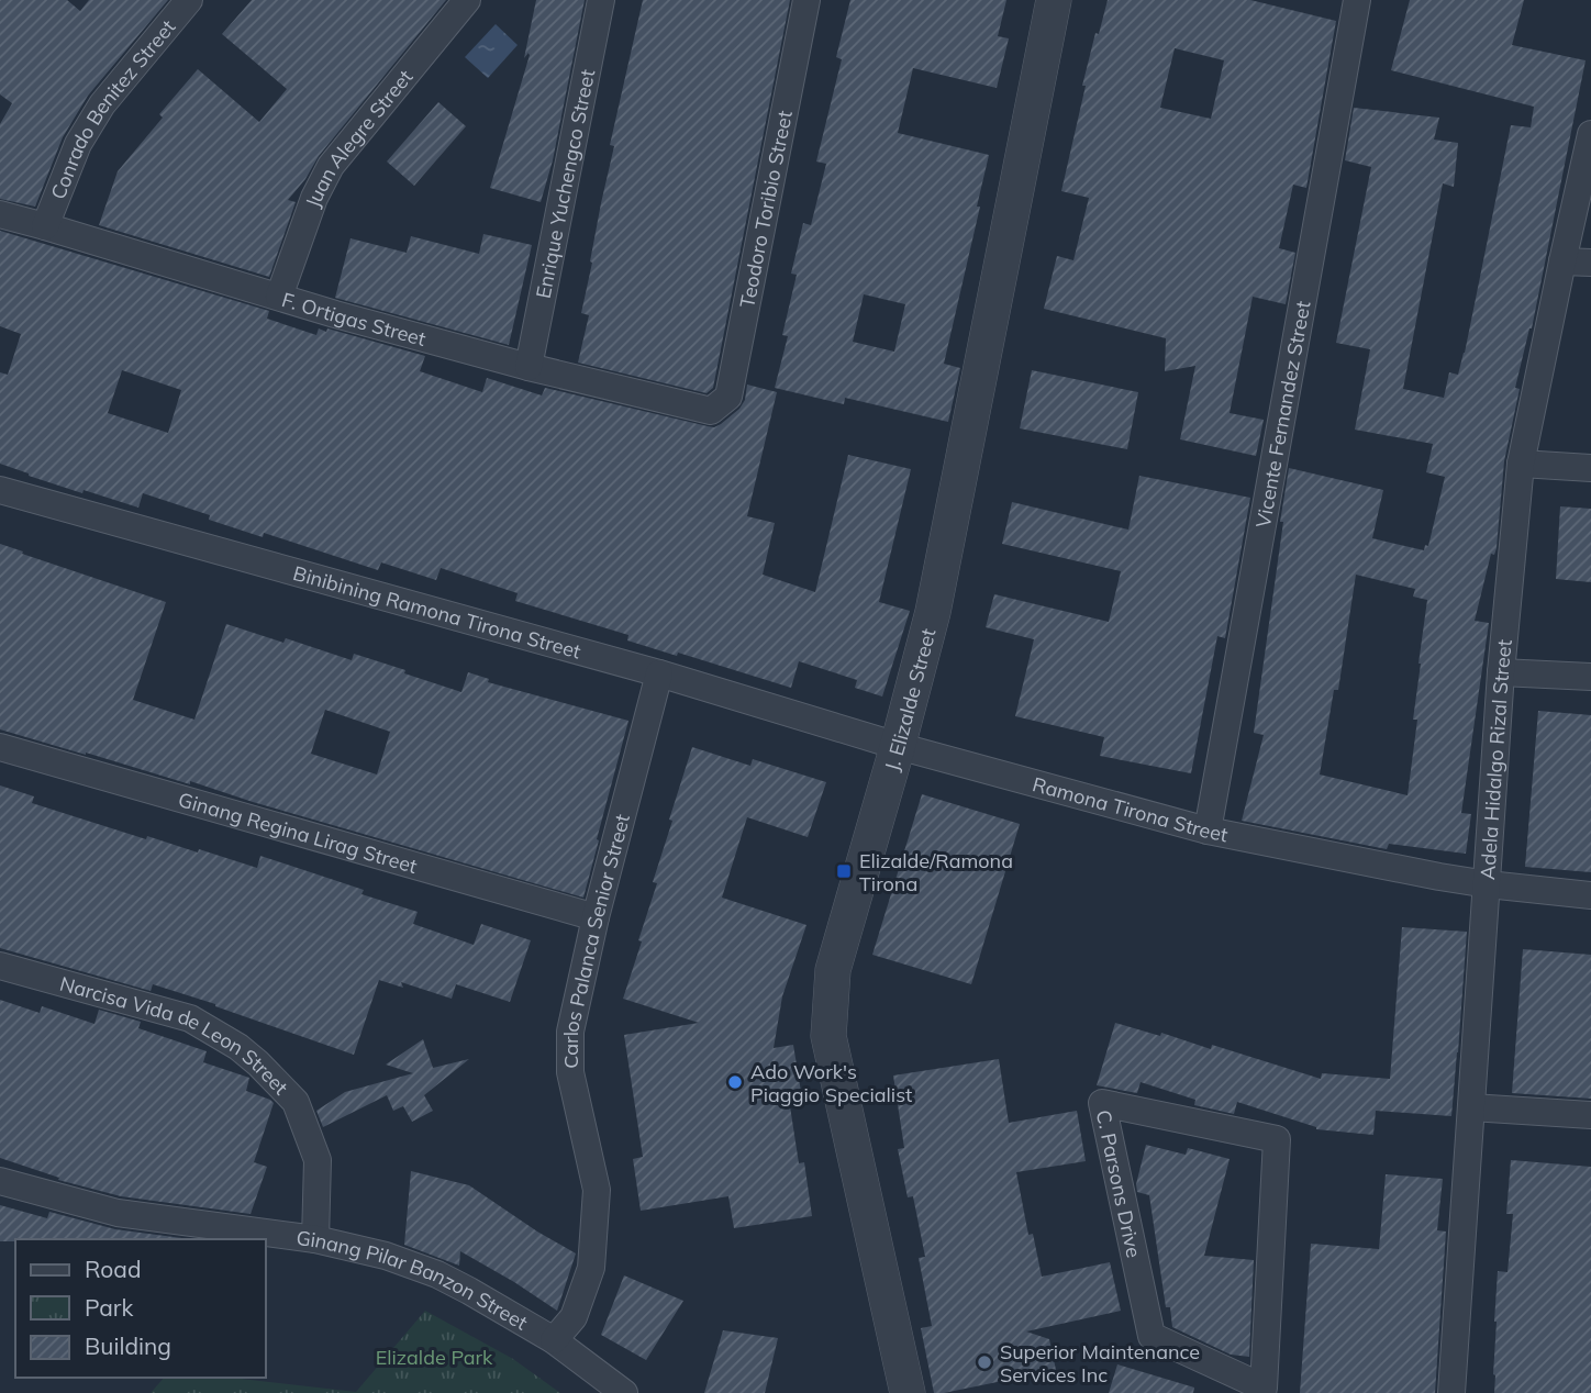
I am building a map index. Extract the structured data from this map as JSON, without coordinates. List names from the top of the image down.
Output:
{
  "streets": {
    "street": [
      "Conrado Benitez Street",
      "Juan Alegre Street",
      "Enrique Yuchengco Street",
      "Teodoro Toribio Street",
      "F. Ortigas Street",
      "Vicente Fernandez Street",
      "Binibining Ramona Tirona Street",
      "J. Elizalde Street",
      "Adela Hidalgo Rizal Street",
      "Ramona Tirona Street",
      "Ginang Regina Lirag Street",
      "Carlos Palanca Senior Street",
      "Narcisa Vida de Leon Street",
      "C. Parsons Drive",
      "Ginang Pilar Banzon Street"
    ]
  },
  "crossings": [
    ["Conrado Benitez Street", "F. Ortigas Street"],
    ["Juan Alegre Street", "F. Ortigas Street"],
    ["Enrique Yuchengco Street", "F. Ortigas Street"],
    ["Teodoro Toribio Street", "F. Ortigas Street"],
    ["Vicente Fernandez Street", "Ramona Tirona Street"],
    ["Binibining Ramona Tirona Street", "J. Elizalde Street"],
    ["Binibining Ramona Tirona Street", "Ramona Tirona Street"],
    ["Binibining Ramona Tirona Street", "Carlos Palanca Senior Street"],
    ["J. Elizalde Street", "Ramona Tirona Street"],
    ["Adela Hidalgo Rizal Street", "Ramona Tirona Street"],
    ["Ginang Regina Lirag Street", "Carlos Palanca Senior Street"],
    ["Carlos Palanca Senior Street", "Ginang Pilar Banzon Street"],
    ["Narcisa Vida de Leon Street", "Ginang Pilar Banzon Street"]
  ],
  "parks": ["Elizalde Park"],
  "places": {
    "transit": ["Elizalde/Ramona Tirona"],
    "other": ["Ado Work's Piaggio Specialist", "Superior Maintenance Services Inc"]
  },
  "legend": ["Road", "Park", "Building"]
}
